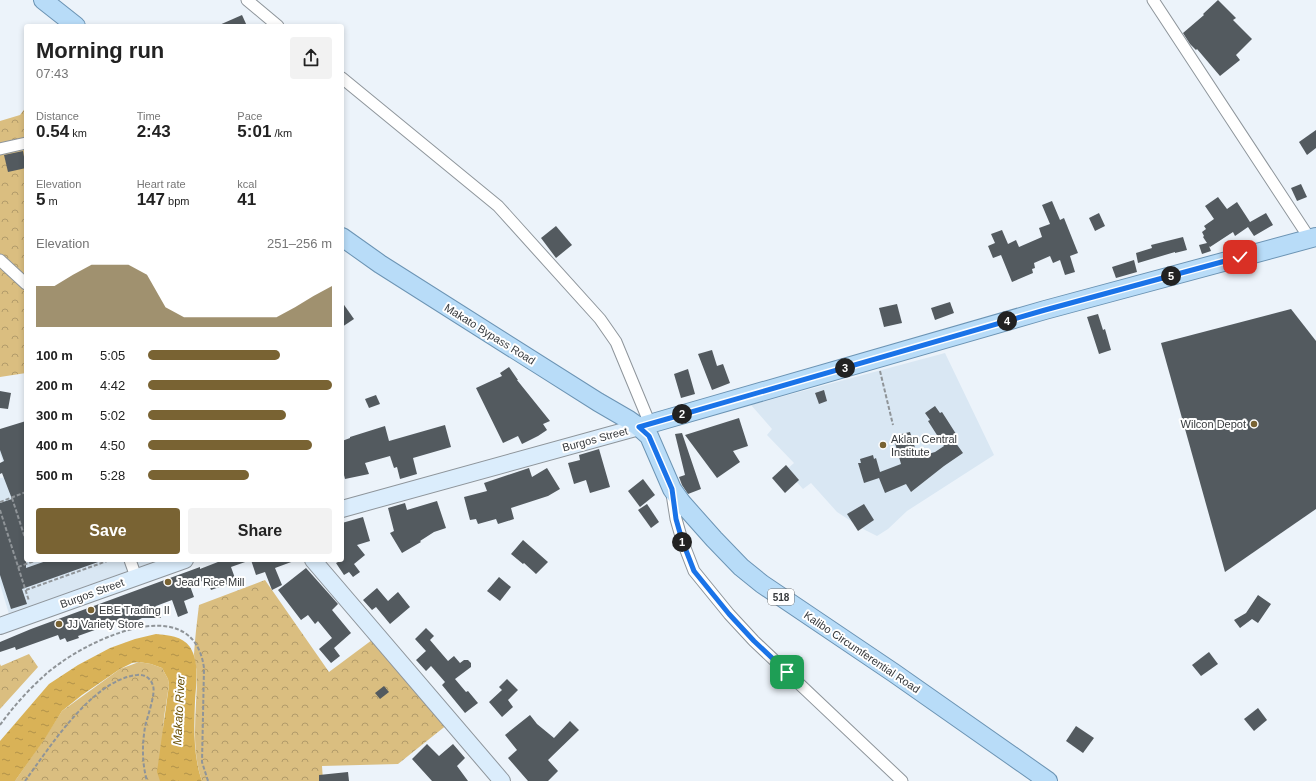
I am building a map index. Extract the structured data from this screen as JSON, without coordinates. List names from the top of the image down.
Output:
{
  "streets": {
    "main road": [
      "Makato Bypass Road",
      "Burgos Street",
      "518",
      "Kalibo Circumferential Road"
    ]
  },
  "crossings": [
    ["Makato Bypass Road", "Burgos Street"],
    ["Makato Bypass Road", "Kalibo Circumferential Road"],
    ["Burgos Street", "Kalibo Circumferential Road"]
  ],
  "water": ["Makato River"],
  "places": [
    "Wilcon Depot",
    "Aklan Central Institute",
    "Jead Rice Mill",
    "EBE Trading II",
    "JJ Variety Store"
  ],
  "page": {
    "heading": ["Morning run", "07:43"],
    "stats": [
      ["Distance", "0.54 km"],
      ["Time", "2:43"],
      ["Pace", "5:01 /km"],
      ["Elevation", "5 m"],
      ["Heart rate", "147 bpm"],
      ["kcal", "41"]
    ],
    "chart": ["Elevation", "251–256 m"],
    "pins": [
      "5",
      "4",
      "3",
      "2",
      "1"
    ],
    "list": [
      {
        "name": "100 m",
        "note": "5:05"
      },
      {
        "name": "200 m",
        "note": "4:42"
      },
      {
        "name": "300 m",
        "note": "5:02"
      },
      {
        "name": "400 m",
        "note": "4:50"
      },
      {
        "name": "500 m",
        "note": "5:28"
      }
    ],
    "buttons": ["Save", "Share"]
  }
}
